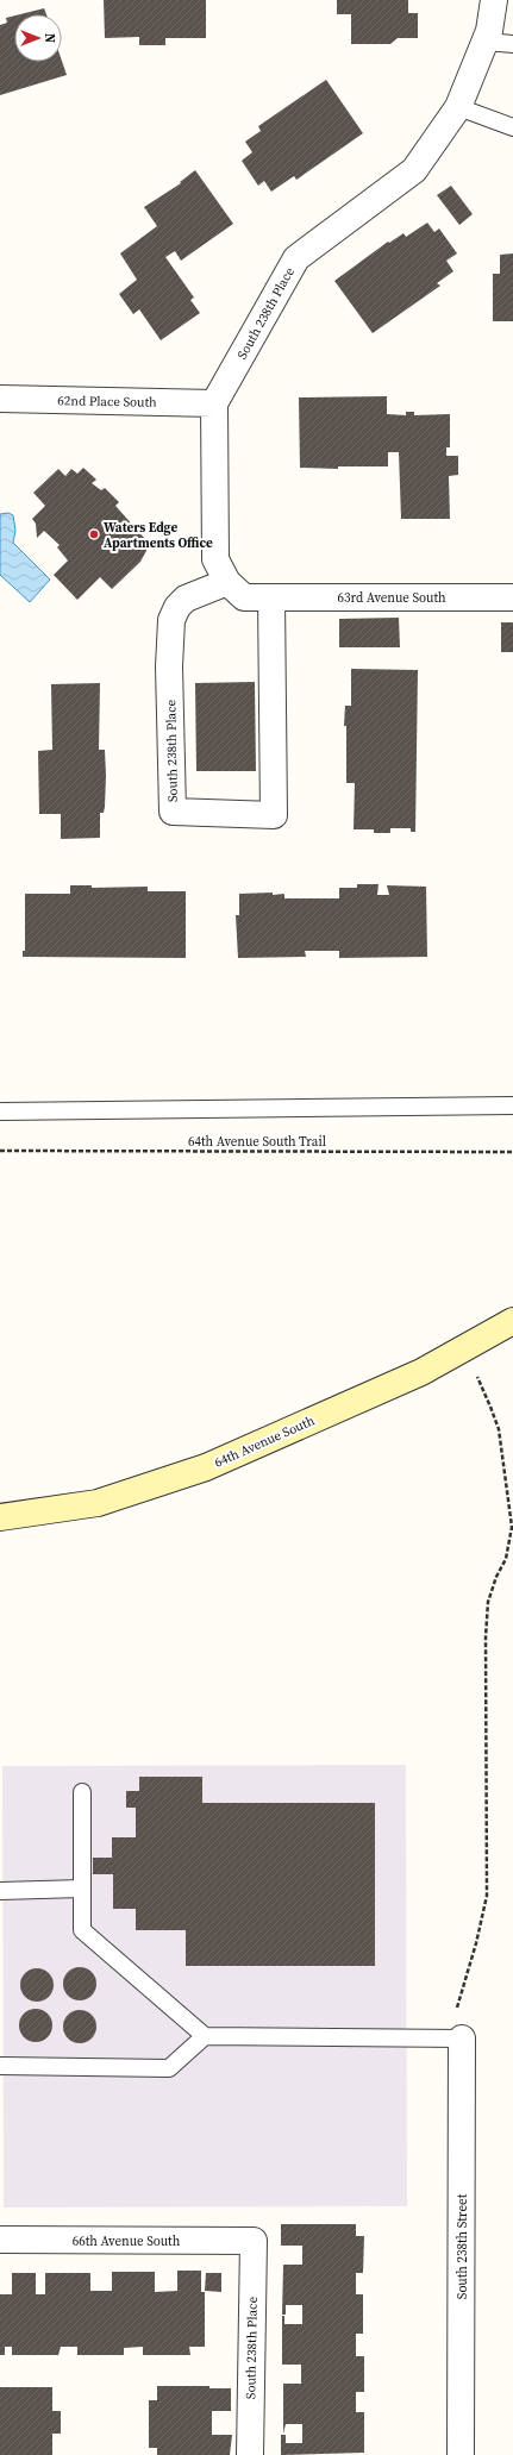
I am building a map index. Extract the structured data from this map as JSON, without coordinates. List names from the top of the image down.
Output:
{
  "streets": {
    "street": [
      "South 238th Place",
      "62nd Place South",
      "63rd Avenue South",
      "64th Avenue South",
      "66th Avenue South",
      "South 238th Street"
    ],
    "path": ["64th Avenue South Trail"]
  },
  "crossings": [
    ["South 238th Place", "62nd Place South"],
    ["South 238th Place", "63rd Avenue South"],
    ["South 238th Place", "66th Avenue South"]
  ],
  "places": ["Waters Edge Apartments Office"],
  "north": "right"
}
